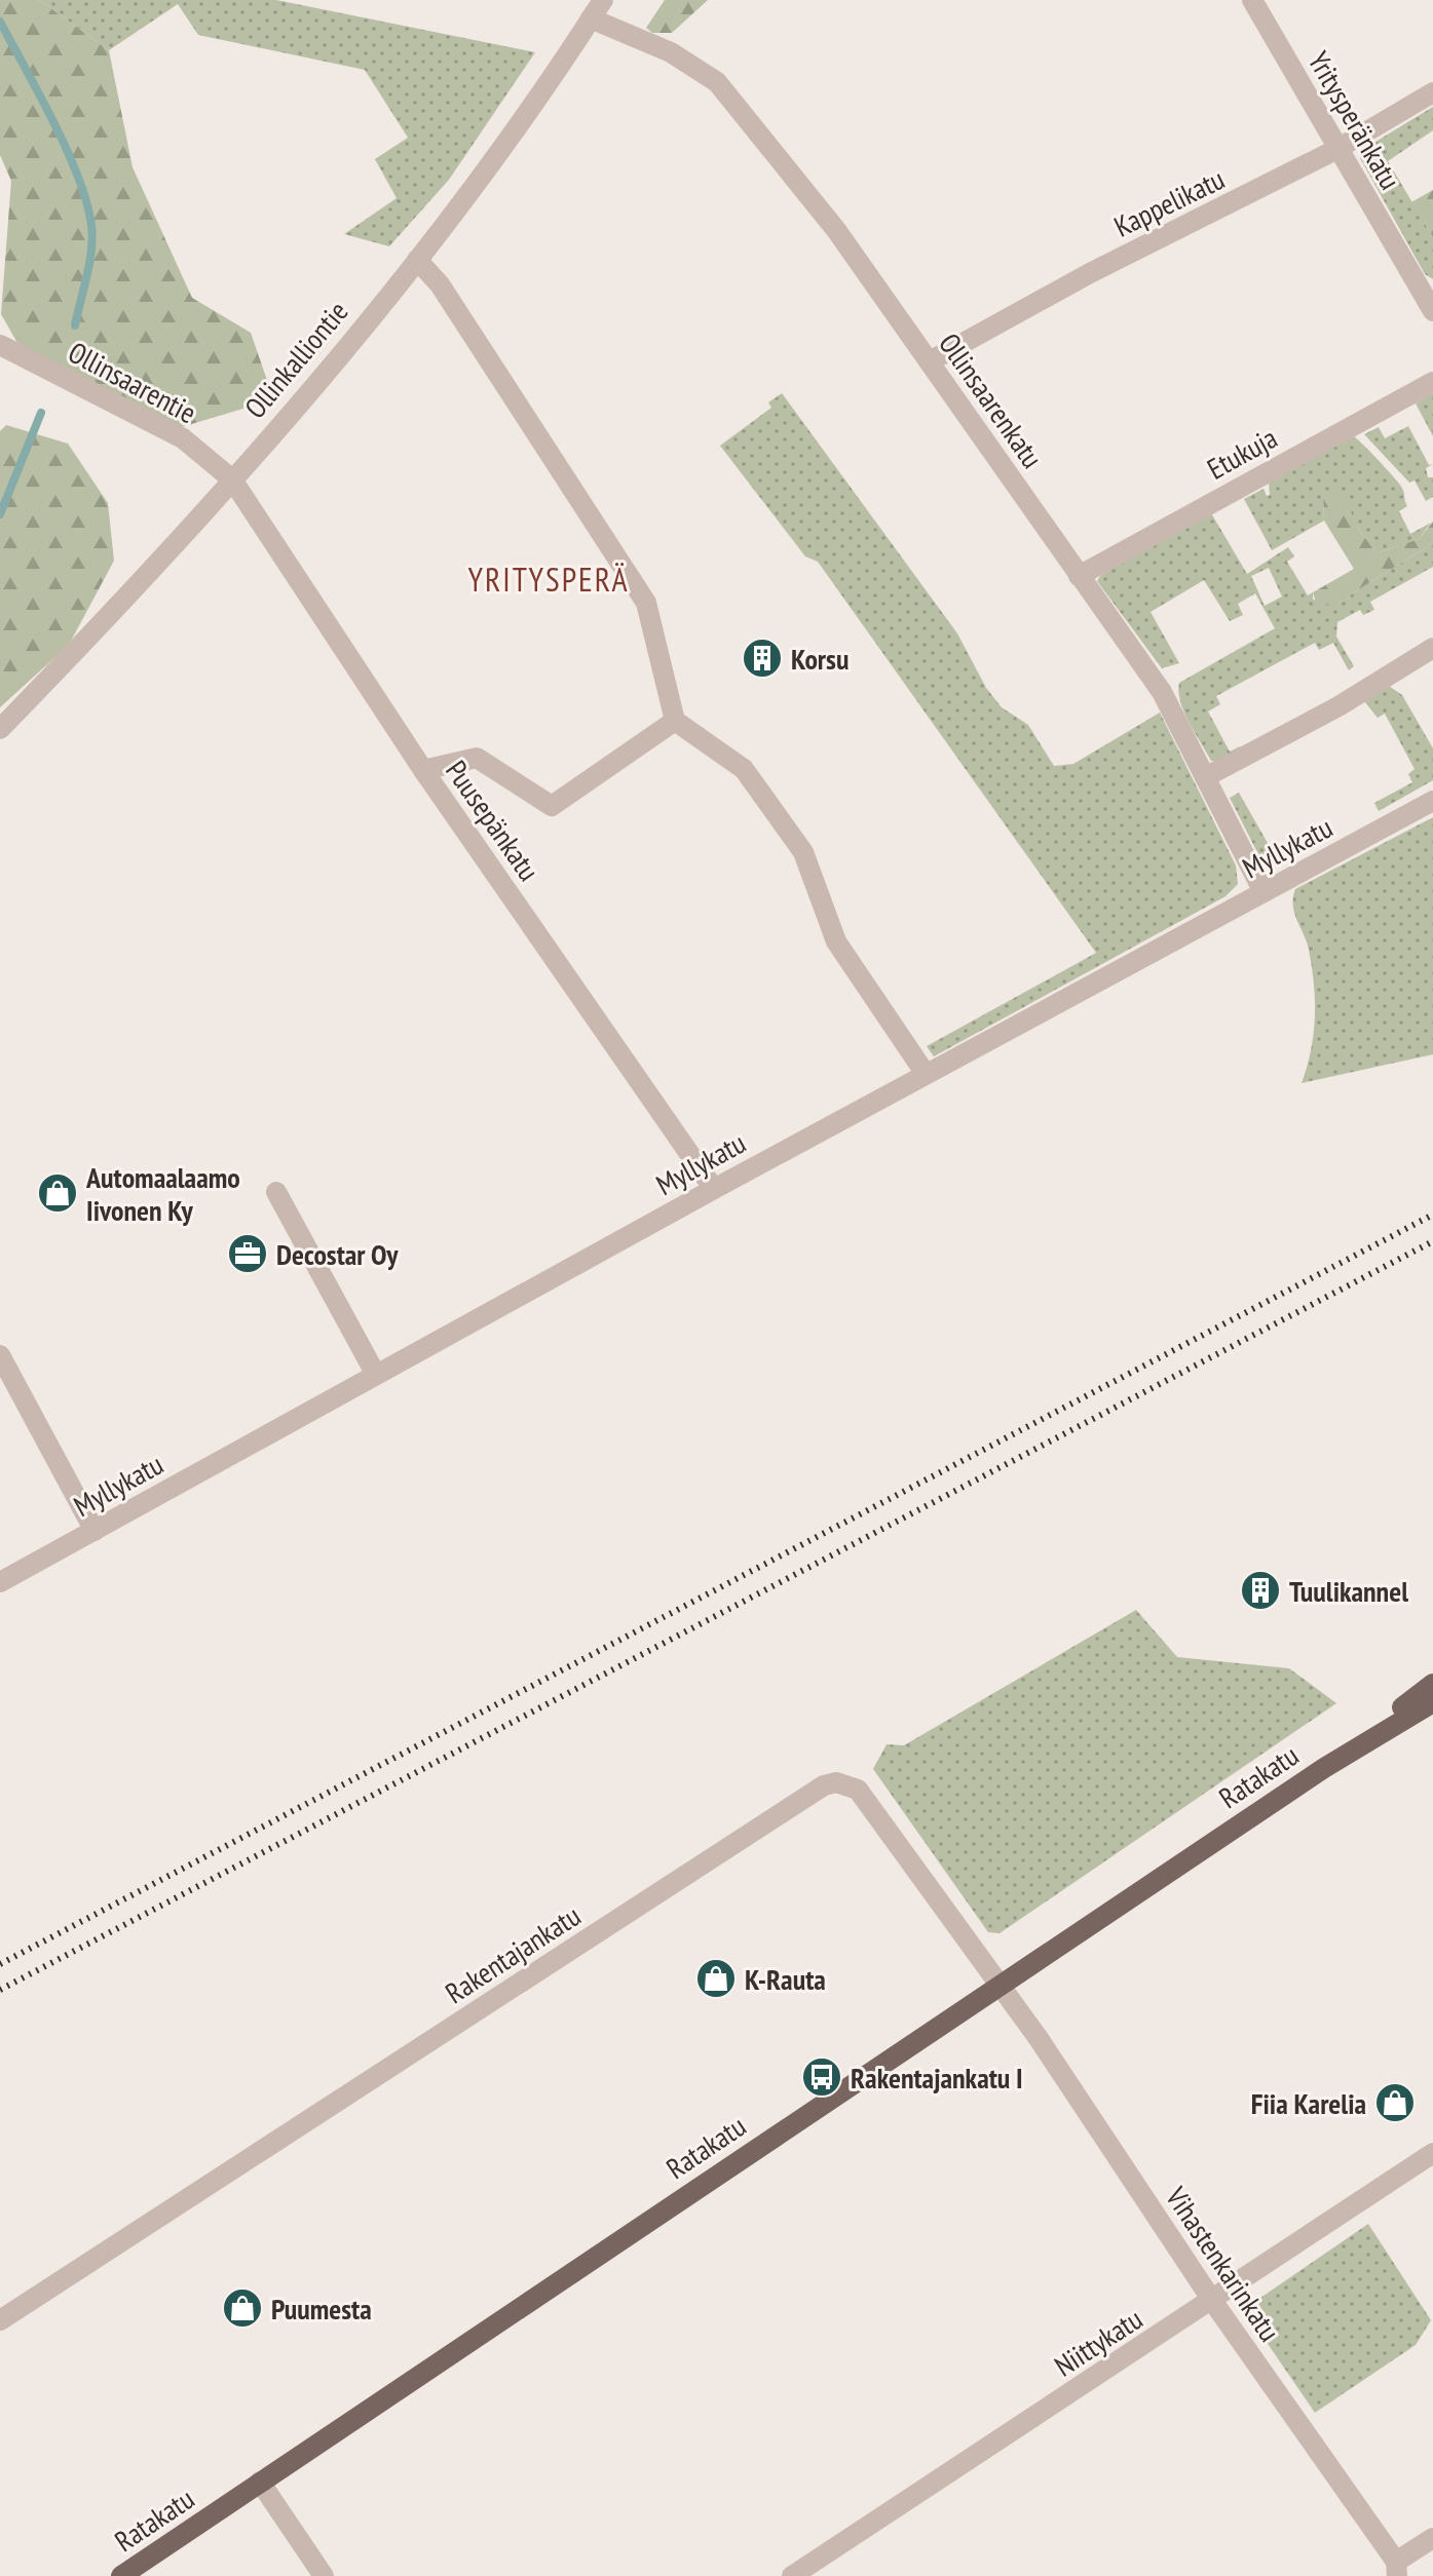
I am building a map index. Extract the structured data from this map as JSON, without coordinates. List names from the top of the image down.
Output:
{
  "streets": {
    "main road": ["Ratakatu"],
    "street": [
      "Yritysperänkatu",
      "Kappelikatu",
      "Ollinkalliontie",
      "Ollinsaarentie",
      "Ollinsaarenkatu",
      "Etukuja",
      "Puusepänkatu",
      "Myllykatu",
      "Rakentajankatu",
      "Vihastenkarinkatu",
      "Niittykatu"
    ]
  },
  "crossings": [
    ["Yritysperänkatu", "Kappelikatu"],
    ["Kappelikatu", "Ollinsaarenkatu"],
    ["Ollinkalliontie", "Ollinsaarentie"],
    ["Ollinkalliontie", "Ollinsaarenkatu"],
    ["Ollinkalliontie", "Puusepänkatu"],
    ["Ollinsaarentie", "Puusepänkatu"],
    ["Ollinsaarenkatu", "Etukuja"],
    ["Ollinsaarenkatu", "Myllykatu"],
    ["Puusepänkatu", "Myllykatu"],
    ["Ratakatu", "Rakentajankatu"],
    ["Ratakatu", "Vihastenkarinkatu"],
    ["Rakentajankatu", "Vihastenkarinkatu"],
    ["Vihastenkarinkatu", "Niittykatu"]
  ],
  "districts": ["YRITYSPERÄ"],
  "places": {
    "building": ["Korsu", "Tuulikannel"],
    "shop": [
      "Automaalaamo Iivonen Ky",
      "K-Rauta",
      "Fiia Karelia",
      "Puumesta"
    ],
    "office": ["Decostar Oy"],
    "bus stop": ["Rakentajankatu I"]
  }
}
